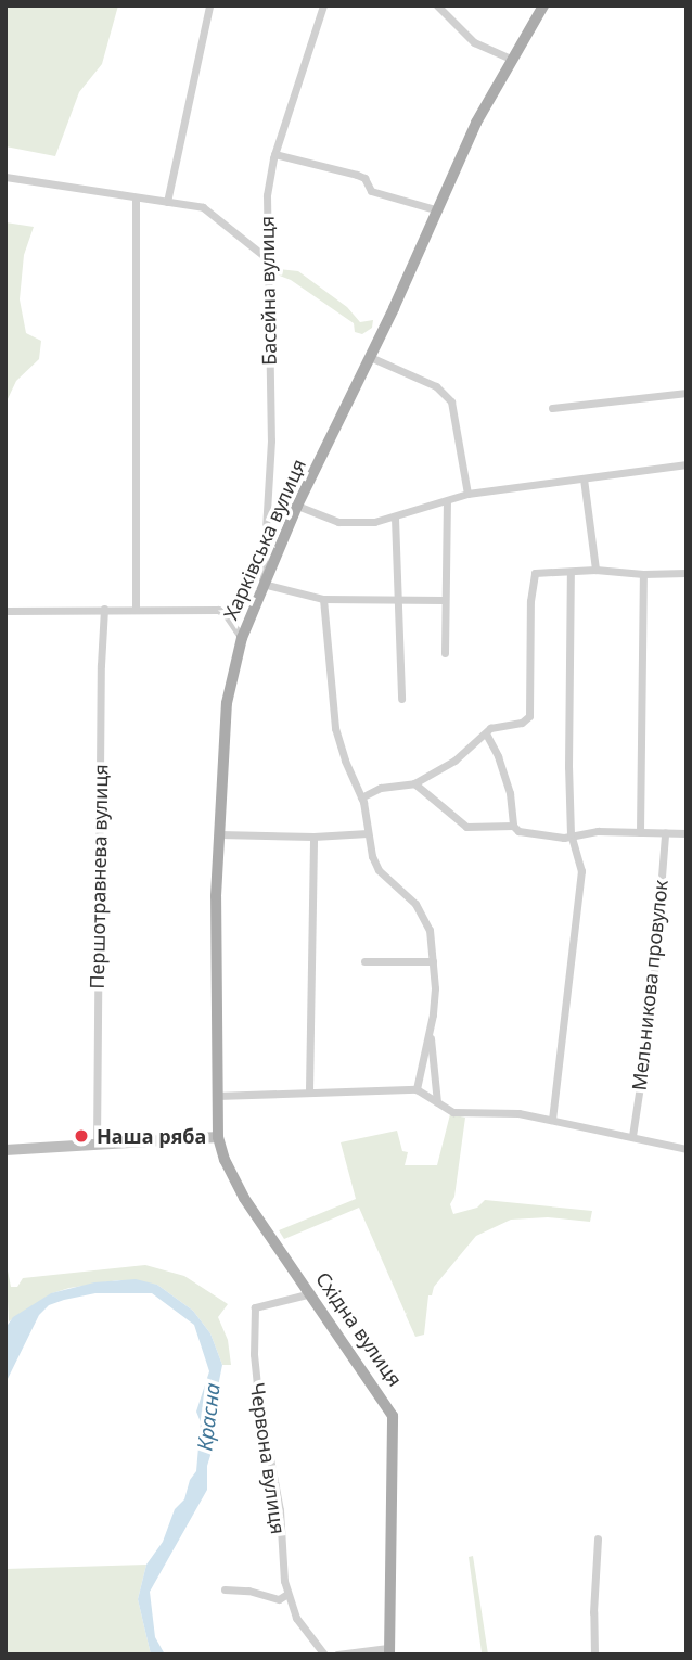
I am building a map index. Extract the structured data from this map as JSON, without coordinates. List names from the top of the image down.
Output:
{
  "streets": {
    "main road": ["Харківська вулиця", "Східна вулиця"],
    "street": [
      "Басейна вулиця",
      "Першотравнева вулиця",
      "Мельникова провулок",
      "Червона вулиця"
    ]
  },
  "crossings": [
    ["Басейна вулиця", "Харківська вулиця"],
    ["Харківська вулиця", "Східна вулиця"],
    ["Східна вулиця", "Червона вулиця"]
  ],
  "water": ["Красна"],
  "places": ["Наша ряба"]
}
